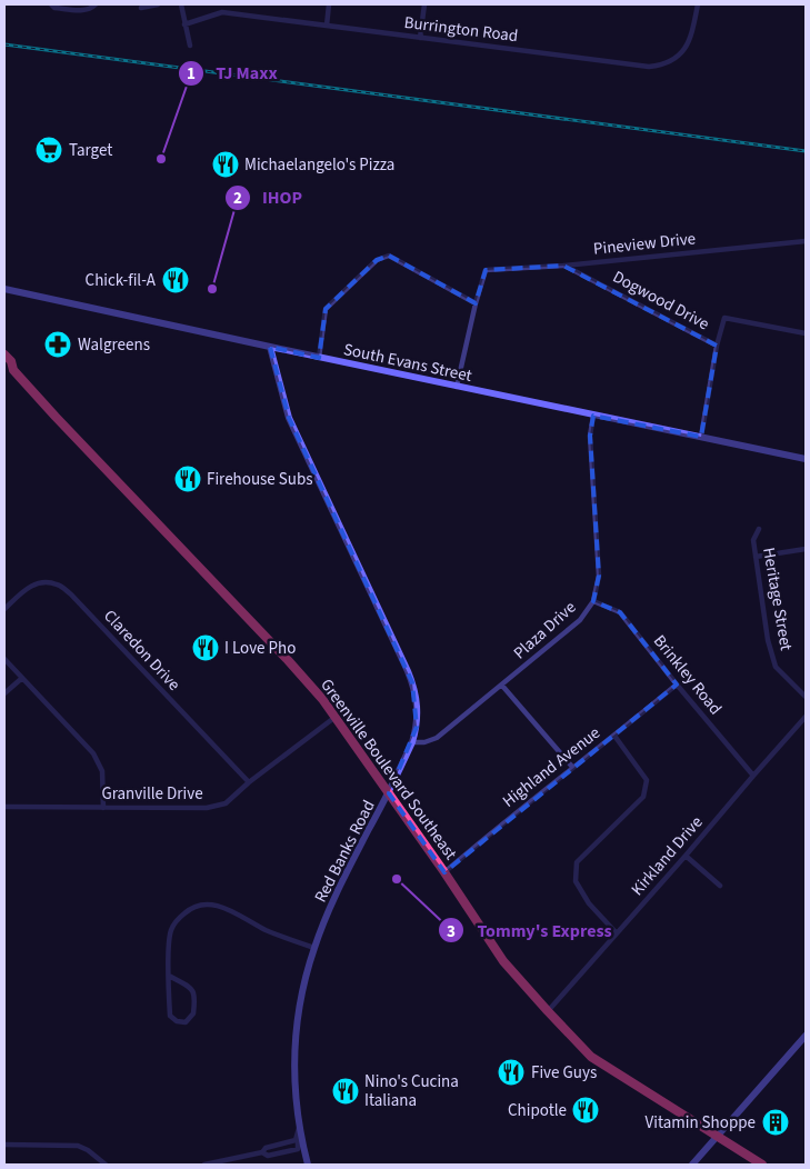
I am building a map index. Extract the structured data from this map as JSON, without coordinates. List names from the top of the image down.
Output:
{
  "streets": {
    "highway": ["Greenville Boulevard Southeast"],
    "main road": ["South Evans Street", "Red Banks Road"],
    "street": [
      "Burrington Road",
      "Pineview Drive",
      "Dogwood Drive",
      "Heritage Street",
      "Plaza Drive",
      "Claredon Drive",
      "Brinkley Road",
      "Highland Avenue",
      "Granville Drive",
      "Kirkland Drive"
    ]
  },
  "crossings": [
    ["Pineview Drive", "Dogwood Drive"],
    ["South Evans Street", "Plaza Drive"],
    ["South Evans Street", "Red Banks Road"],
    ["Plaza Drive", "Brinkley Road"],
    ["Plaza Drive", "Red Banks Road"],
    ["Claredon Drive", "Granville Drive"],
    ["Brinkley Road", "Highland Avenue"],
    ["Brinkley Road", "Kirkland Drive"],
    ["Highland Avenue", "Greenville Boulevard Southeast"],
    ["Greenville Boulevard Southeast", "Granville Drive"],
    ["Greenville Boulevard Southeast", "Red Banks Road"],
    ["Greenville Boulevard Southeast", "Kirkland Drive"]
  ],
  "places": {
    "supermarket": ["Target"],
    "other": ["TJ Maxx", "IHOP", "Tommy's Express"],
    "restaurant": [
      "Michaelangelo's Pizza",
      "Chick-fil-A",
      "Firehouse Subs",
      "I Love Pho",
      "Five Guys",
      "Nino's Cucina Italiana",
      "Chipotle"
    ],
    "pharmacy": ["Walgreens"],
    "building": ["Vitamin Shoppe"]
  }
}
